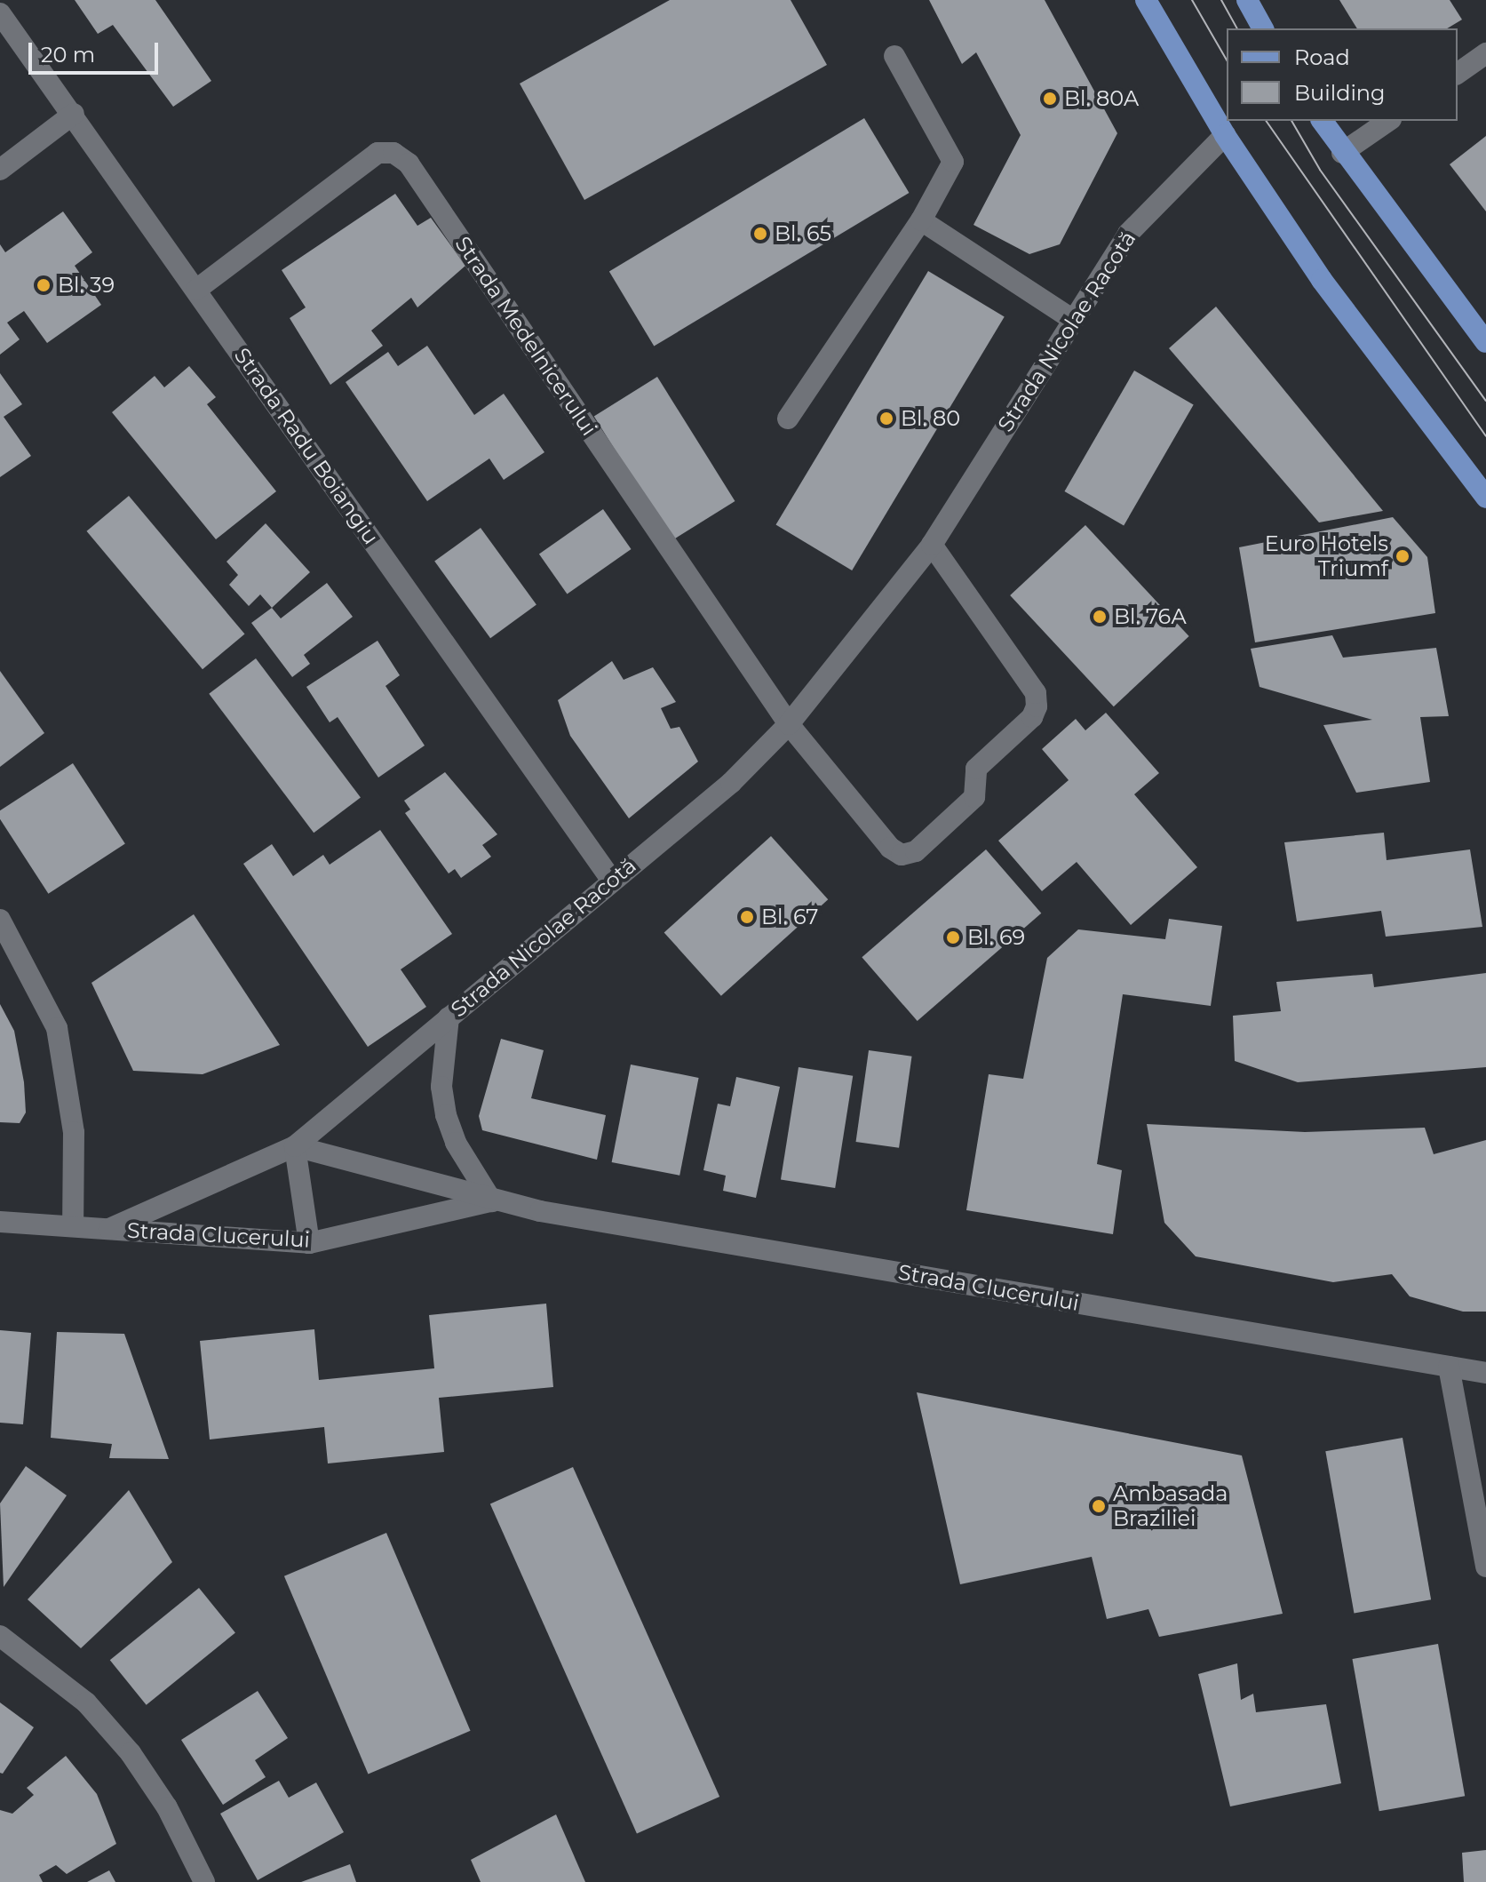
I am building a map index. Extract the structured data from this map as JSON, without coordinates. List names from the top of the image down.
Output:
{
  "streets": {
    "street": [
      "Strada Nicolae Racotă",
      "Strada Medelnicerului",
      "Strada Radu Boiangiu",
      "Strada Clucerului"
    ]
  },
  "crossings": [
    ["Strada Nicolae Racotă", "Strada Medelnicerului"],
    ["Strada Nicolae Racotă", "Strada Radu Boiangiu"],
    ["Strada Nicolae Racotă", "Strada Clucerului"],
    ["Strada Medelnicerului", "Strada Radu Boiangiu"]
  ],
  "places": [
    "Bl. 80A",
    "Bl. 65",
    "Bl. 39",
    "Bl. 80",
    "Euro Hotels Triumf",
    "Bl. 76A",
    "Bl. 67",
    "Bl. 69",
    "Ambasada Braziliei"
  ],
  "legend": ["Road", "Building"],
  "scale_bar": "20 m"
}
